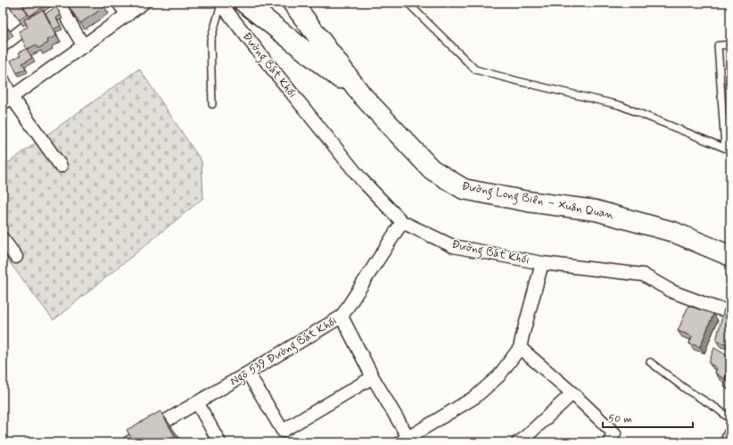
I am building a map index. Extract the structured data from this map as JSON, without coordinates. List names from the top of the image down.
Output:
{
  "streets": {
    "main road": ["Đường Long Biên – Xuân Quan"],
    "street": ["Đường Bát Khối", "Ngõ 539 Đường Bát Khối"]
  },
  "crossings": [
    ["Đường Bát Khối", "Ngõ 539 Đường Bát Khối"]
  ],
  "scale_bar": "50 m"
}
